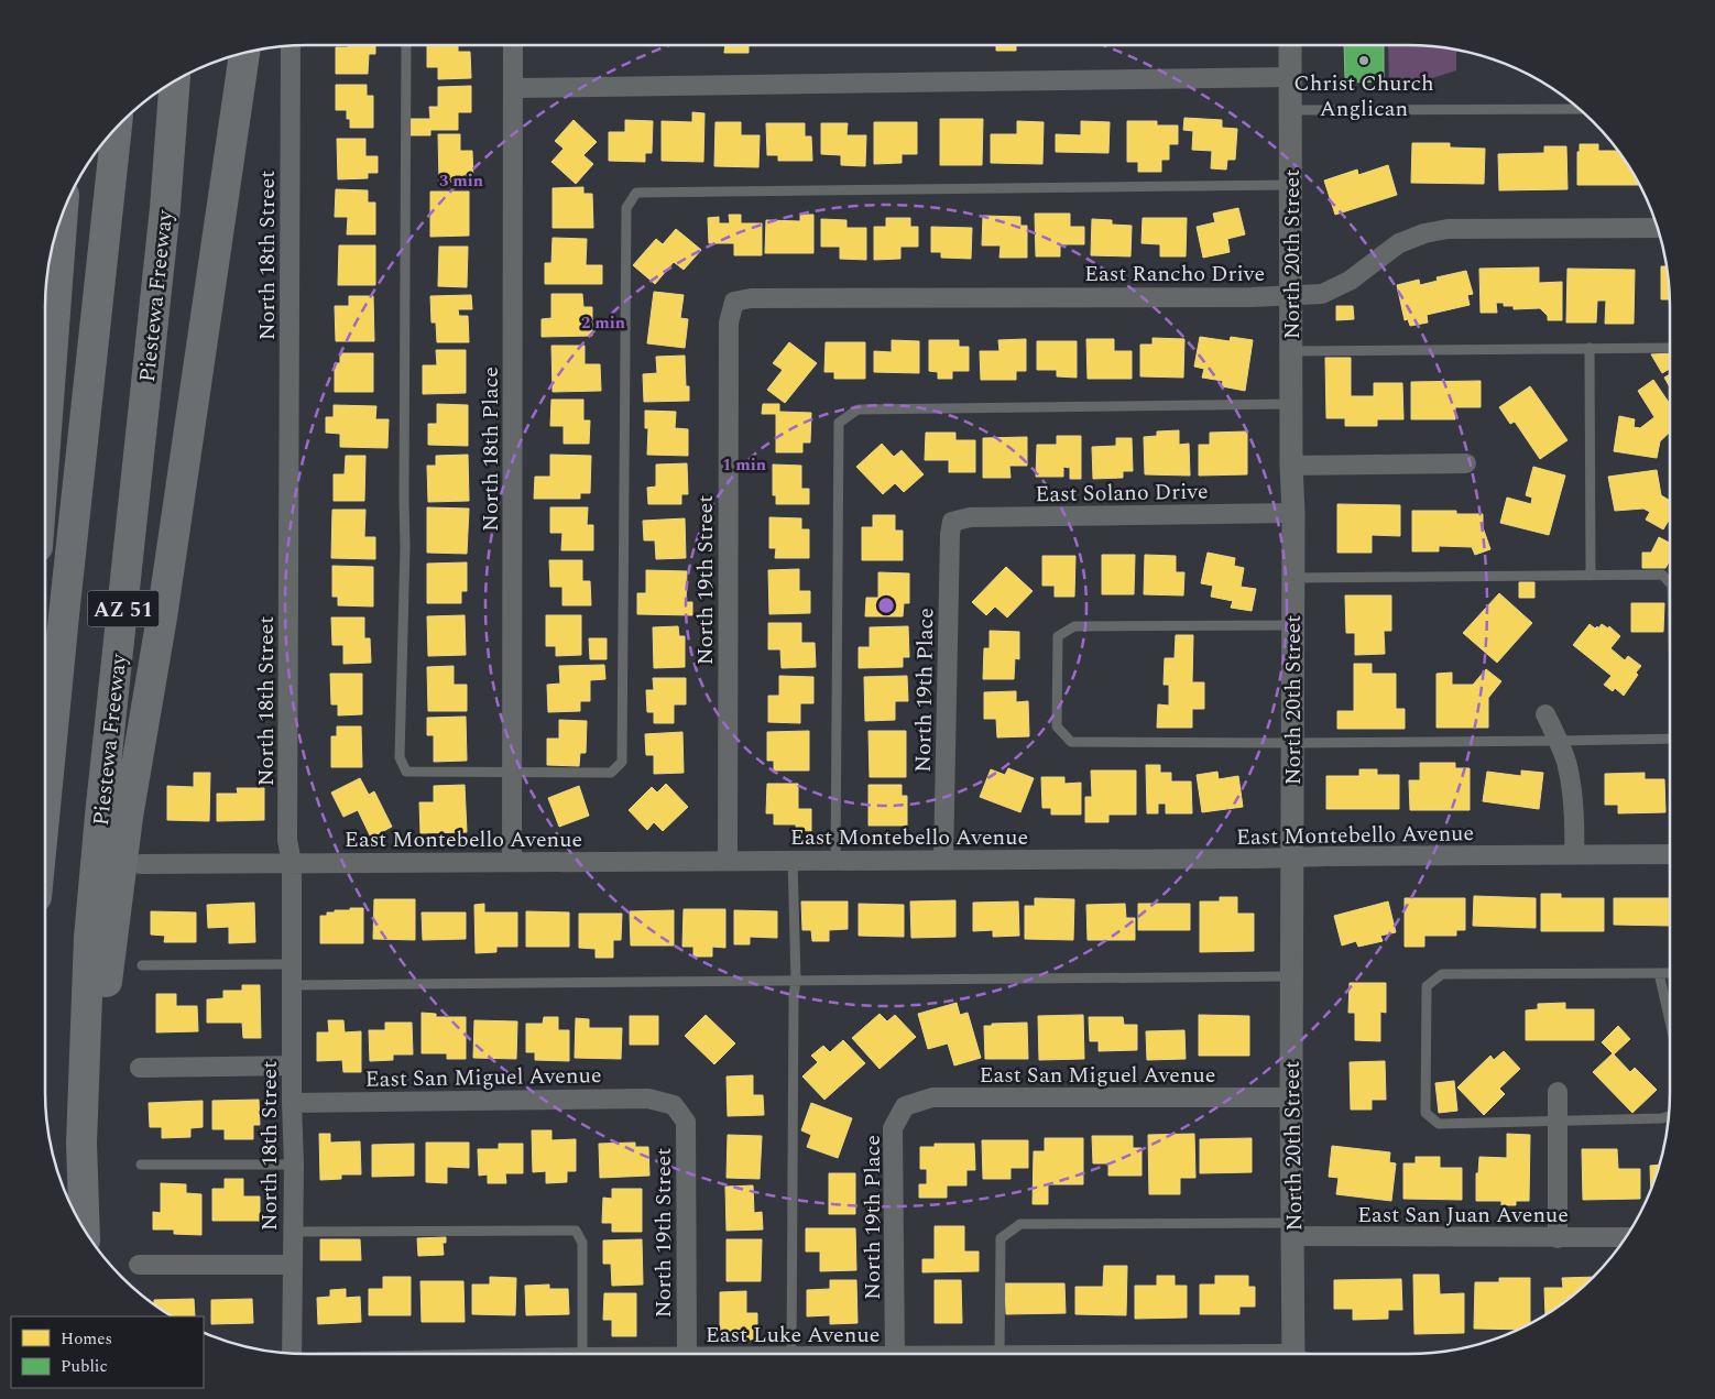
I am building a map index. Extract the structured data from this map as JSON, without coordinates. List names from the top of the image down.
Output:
{
  "streets": {
    "highway": ["Piestewa Freeway", "AZ 51"],
    "street": [
      "North 20th Street",
      "North 18th Street",
      "East Rancho Drive",
      "North 18th Place",
      "East Solano Drive",
      "North 19th Street",
      "North 19th Place",
      "East Montebello Avenue",
      "East San Miguel Avenue",
      "East San Juan Avenue"
    ]
  },
  "crossings": [
    ["North 20th Street", "East Rancho Drive"],
    ["North 20th Street", "East Solano Drive"],
    ["North 20th Street", "East Montebello Avenue"],
    ["North 20th Street", "East San Miguel Avenue"],
    ["North 20th Street", "East San Juan Avenue"],
    ["North 18th Street", "East Montebello Avenue"],
    ["North 18th Street", "East San Miguel Avenue"],
    ["East Rancho Drive", "North 19th Street"],
    ["North 18th Place", "East Montebello Avenue"],
    ["East Solano Drive", "North 19th Place"],
    ["North 19th Street", "East Montebello Avenue"],
    ["North 19th Street", "East San Miguel Avenue"],
    ["North 19th Place", "East Montebello Avenue"],
    ["North 19th Place", "East San Miguel Avenue"]
  ],
  "places": ["Christ Church Anglican"],
  "legend": ["Homes", "Public"],
  "rings": ["3 min", "2 min", "1 min"]
}
